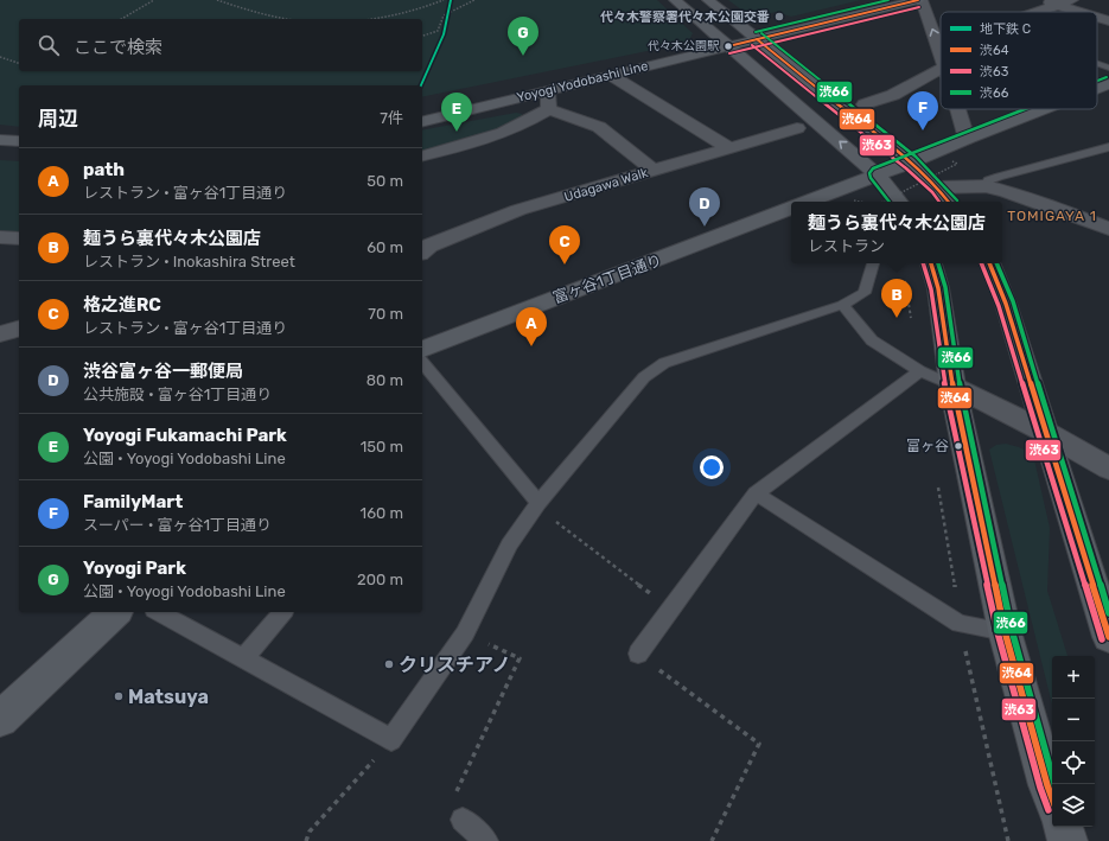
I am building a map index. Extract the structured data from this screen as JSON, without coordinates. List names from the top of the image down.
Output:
{
  "streets": {
    "main road": ["Yoyogi Yodobashi Line", "富ヶ谷1丁目通り"],
    "street": ["Udagawa Walk"]
  },
  "districts": ["TOMIGAYA 1"],
  "places": [
    "代々木警察署代々木公園交番",
    "代々木公園駅",
    "富ヶ谷",
    "クリスチアノ",
    "Matsuya"
  ],
  "lines": [
    "metro line C",
    "transit line 渋64",
    "transit line 渋66",
    "transit line 渋63"
  ],
  "legend": [
    "地下鉄 C",
    "渋64",
    "渋63",
    "渋66"
  ],
  "page": {
    "pins": [
      "G",
      "F",
      "E",
      "D",
      "C",
      "B",
      "A"
    ],
    "search": "ここで検索",
    "heading": ["周辺", "7件"],
    "list": [
      {
        "mark": "A",
        "name": "path",
        "note": "レストラン · 富ヶ谷1丁目通り",
        "value": "50 m"
      },
      {
        "mark": "B",
        "name": "麺うら裏代々木公園店",
        "note": "レストラン · Inokashira Street",
        "value": "60 m"
      },
      {
        "mark": "C",
        "name": "格之進RC",
        "note": "レストラン · 富ヶ谷1丁目通り",
        "value": "70 m"
      },
      {
        "mark": "D",
        "name": "渋谷富ヶ谷一郵便局",
        "note": "公共施設 · 富ヶ谷1丁目通り",
        "value": "80 m"
      },
      {
        "mark": "E",
        "name": "Yoyogi Fukamachi Park",
        "note": "公園 · Yoyogi Yodobashi Line",
        "value": "150 m"
      },
      {
        "mark": "F",
        "name": "FamilyMart",
        "note": "スーパー · 富ヶ谷1丁目通り",
        "value": "160 m"
      },
      {
        "mark": "G",
        "name": "Yoyogi Park",
        "note": "公園 · Yoyogi Yodobashi Line",
        "value": "200 m"
      }
    ],
    "popup": ["麺うら裏代々木公園店", "レストラン"],
    "map_buttons": ["+", "−"]
  }
}
